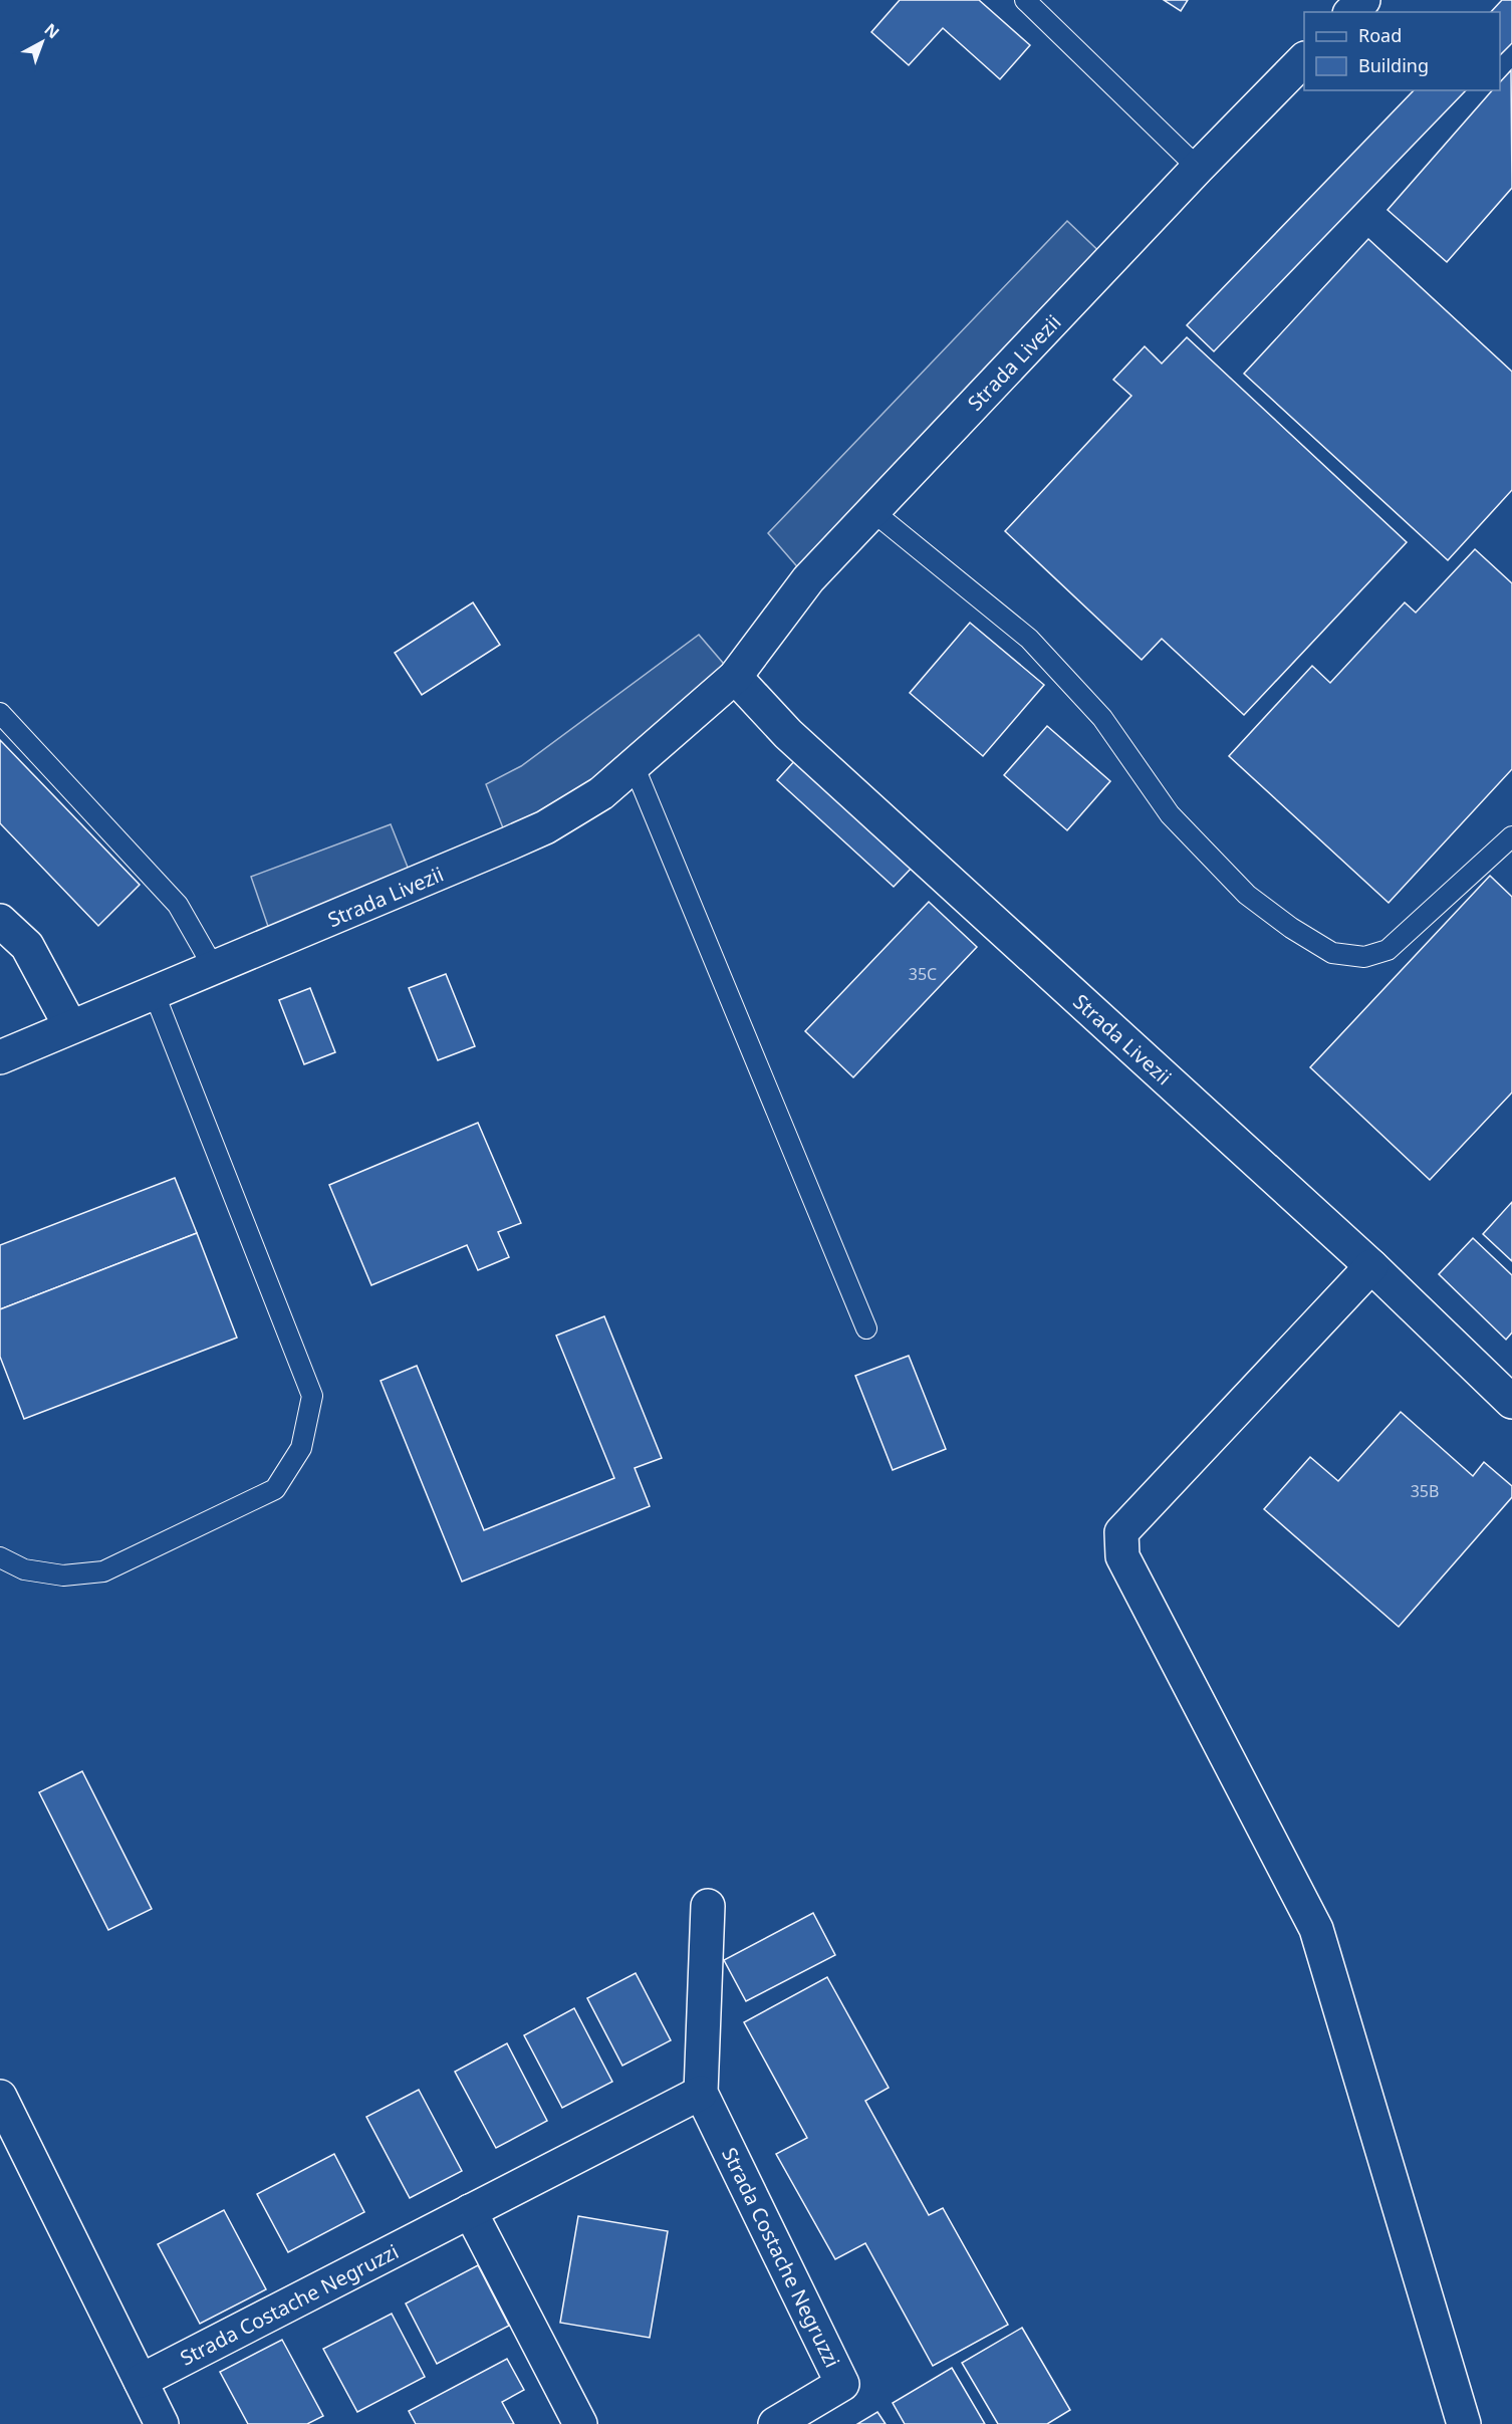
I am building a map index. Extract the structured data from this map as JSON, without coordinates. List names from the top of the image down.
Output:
{
  "streets": {
    "street": ["Strada Livezii", "Strada Costache Negruzzi"]
  },
  "house_numbers": ["35C", "35B"],
  "legend": ["Road", "Building"],
  "north": "top right"
}
